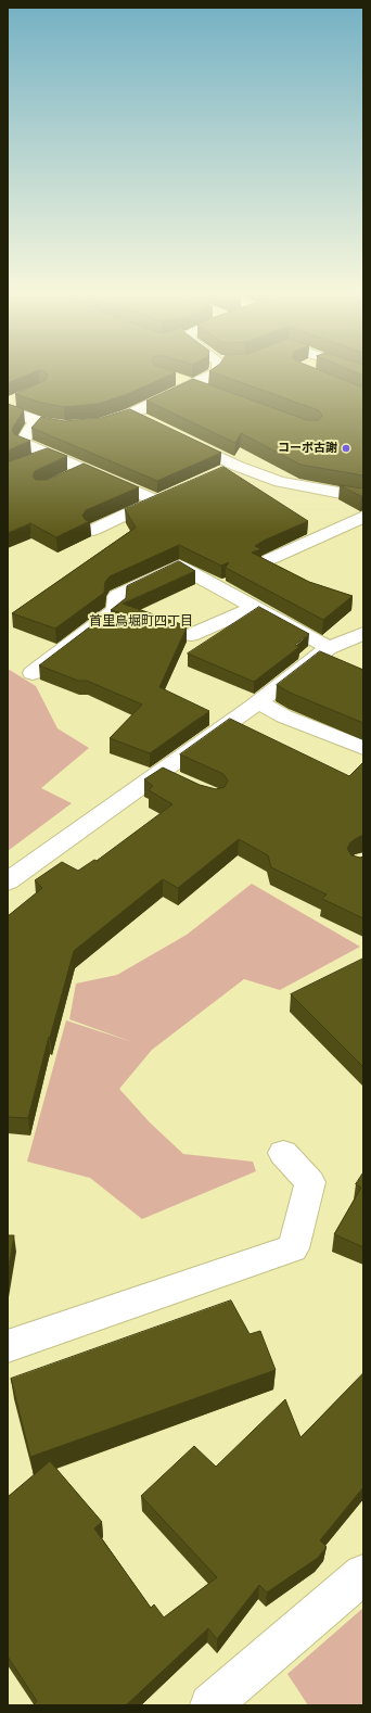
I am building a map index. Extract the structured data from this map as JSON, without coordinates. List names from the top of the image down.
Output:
{
  "districts": ["首里鳥堀町四丁目"],
  "places": ["コーポ古謝"]
}
